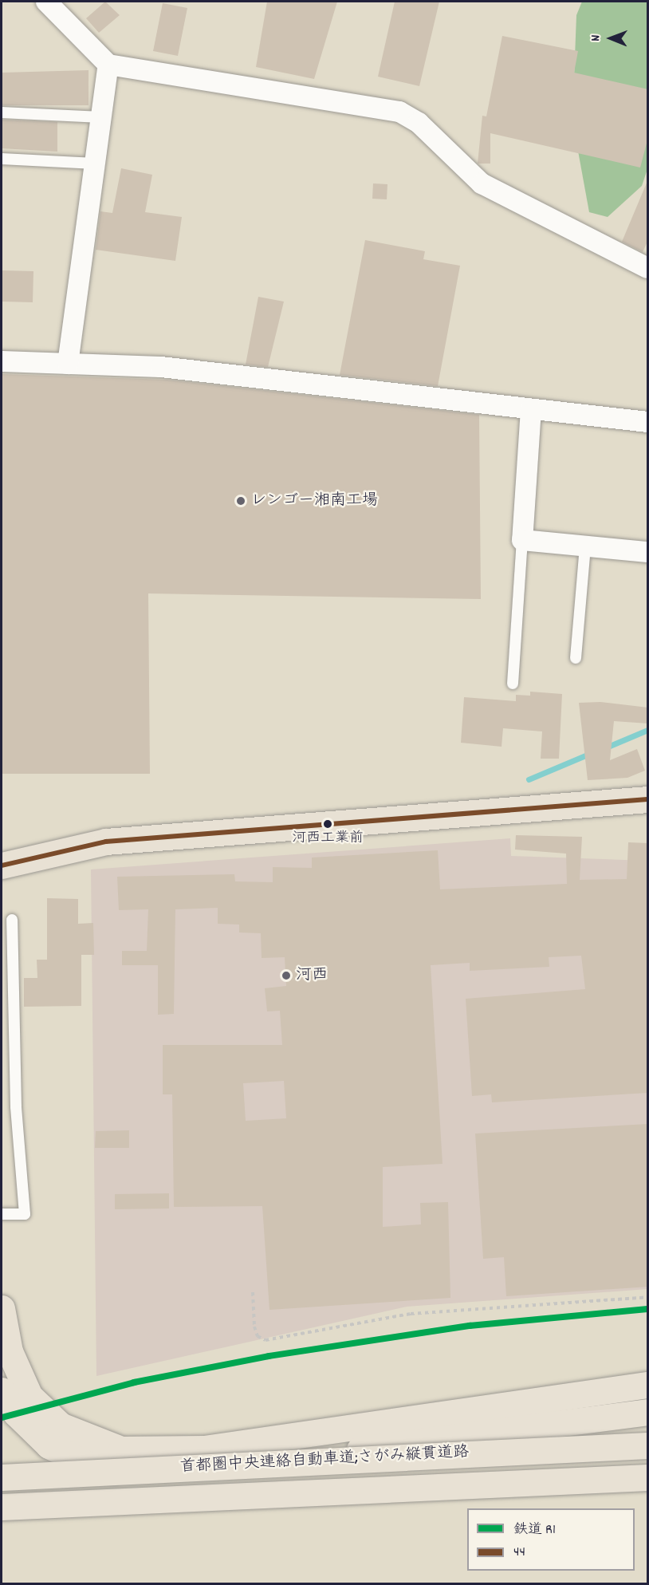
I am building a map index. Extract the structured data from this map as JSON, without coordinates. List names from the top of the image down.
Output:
{
  "streets": {
    "main road": ["首都圏中央連絡自動車道;さがみ縦貫道路"]
  },
  "places": ["レンゴー湘南工場", "河西工業前", "河西"],
  "lines": ["transit line 44", "rail line R1"],
  "legend": ["鉄道 R1", "44"],
  "north": "left"
}
